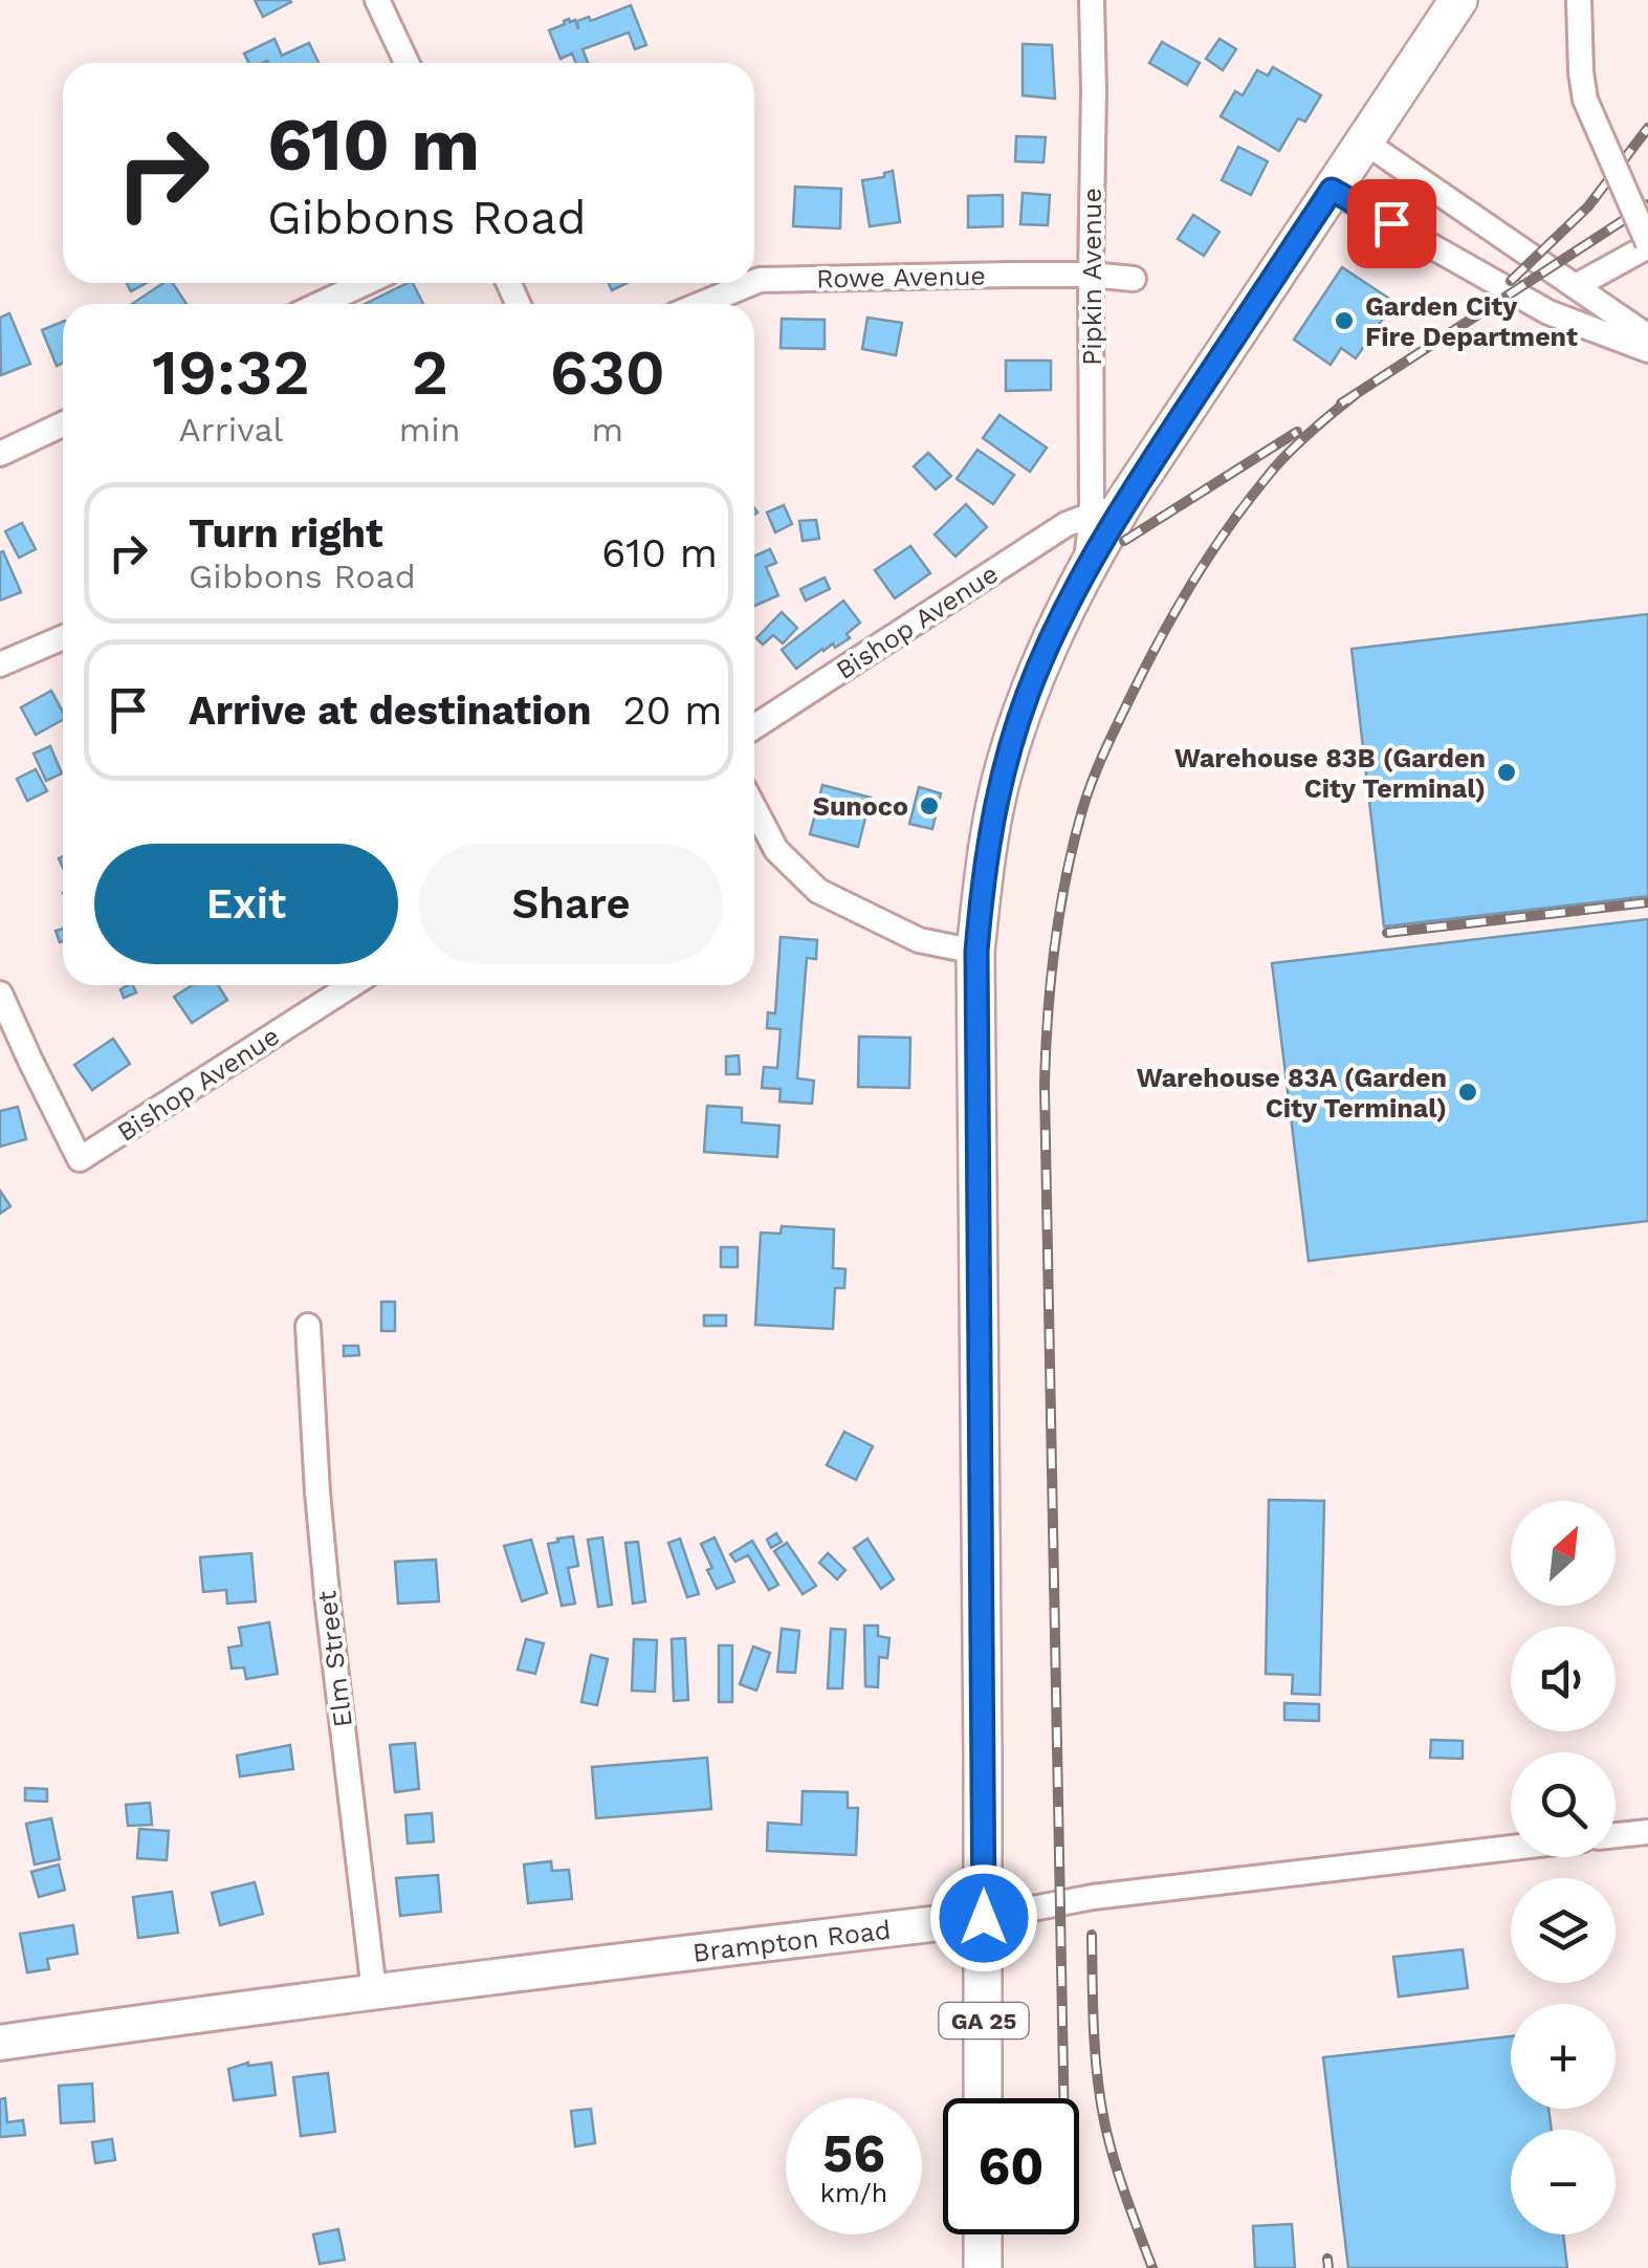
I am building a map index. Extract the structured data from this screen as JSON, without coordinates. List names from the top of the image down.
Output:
{
  "streets": {
    "main road": ["Brampton Road", "GA 25"],
    "street": [
      "Rowe Avenue",
      "Pipkin Avenue",
      "Bishop Avenue",
      "Elm Street"
    ]
  },
  "crossings": [
    ["Rowe Avenue", "Pipkin Avenue"],
    ["Pipkin Avenue", "Bishop Avenue"],
    ["Pipkin Avenue", "GA 25"],
    ["Elm Street", "Brampton Road"],
    ["Brampton Road", "GA 25"]
  ],
  "places": [
    "Garden City Fire Department",
    "Warehouse 83B (Garden City Terminal)",
    "Sunoco",
    "Warehouse 83A (Garden City Terminal)"
  ],
  "north": "top right",
  "page": {
    "turn": ["610 m", "Gibbons Road"],
    "eta": [
      "19:32",
      "Arrival",
      "2",
      "min",
      "630",
      "m"
    ],
    "list": [
      {
        "name": "Turn right",
        "note": "Gibbons Road",
        "value": "610 m"
      },
      {
        "name": "Arrive at destination",
        "value": "20 m"
      }
    ],
    "buttons": ["Exit", "Share"],
    "map_buttons": ["+", "−"],
    "speed": "56 km/h",
    "limit": "60"
  }
}
